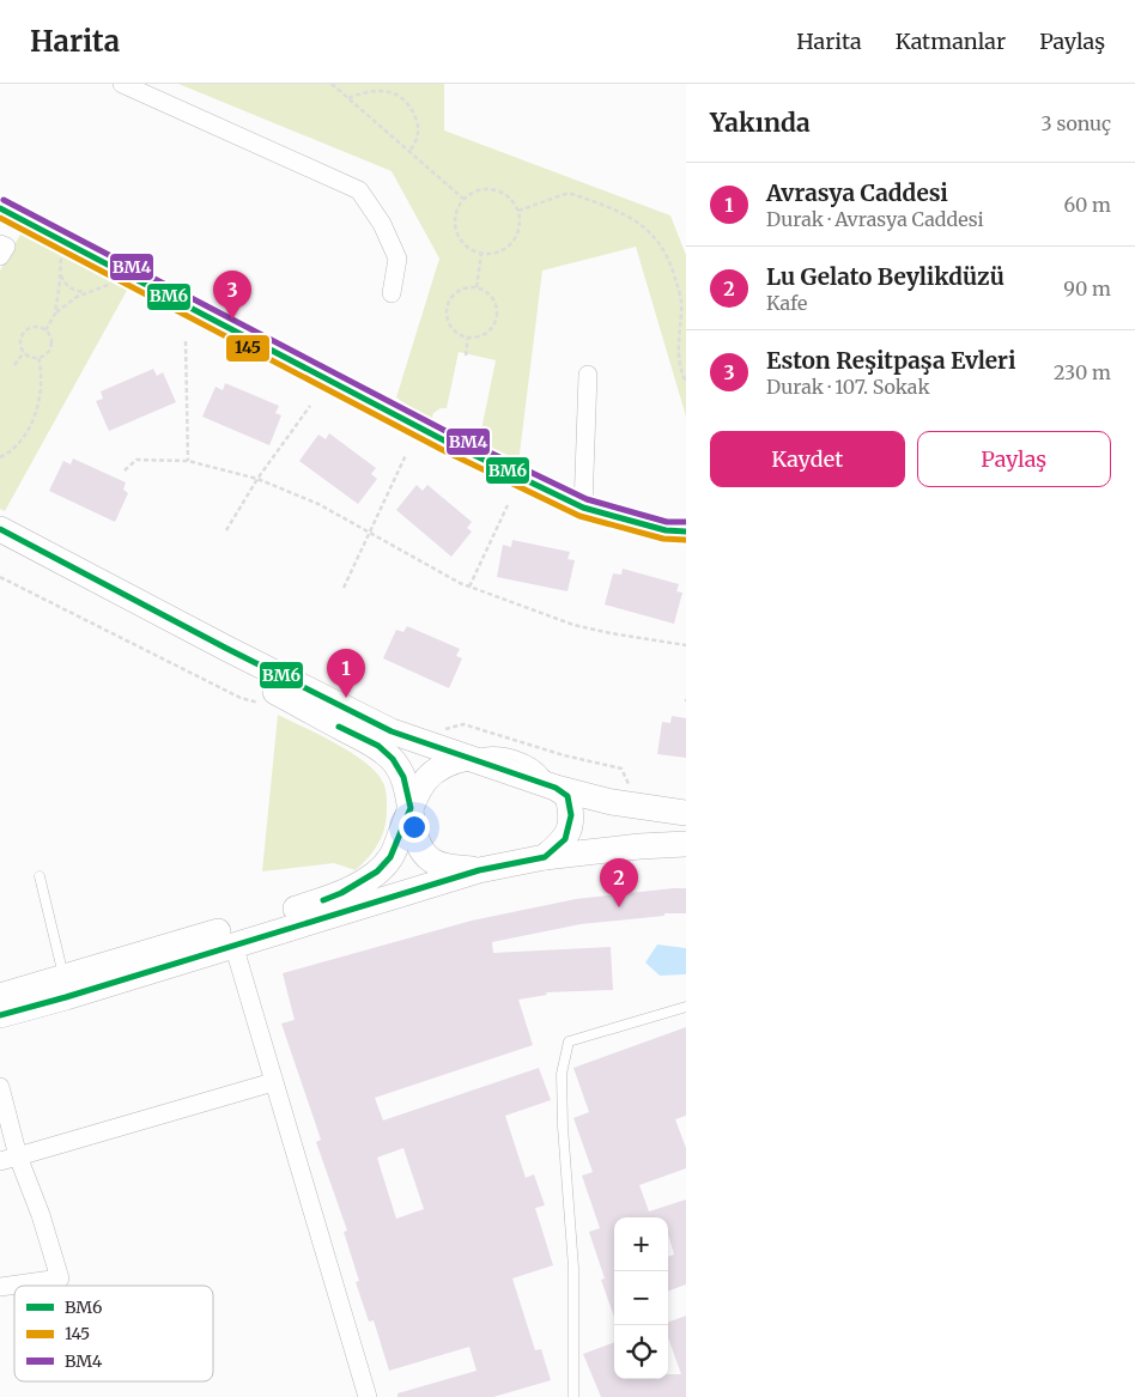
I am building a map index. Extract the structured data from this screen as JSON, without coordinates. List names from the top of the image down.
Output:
{
  "lines": ["transit line BM4", "transit line BM6", "transit line 145"],
  "legend": ["BM6", "145", "BM4"],
  "page": {
    "header": "Harita",
    "nav": ["Harita", "Katmanlar", "Paylaş"],
    "heading": ["Yakında", "3 sonuç"],
    "list": [
      {
        "mark": "1",
        "name": "Avrasya Caddesi",
        "note": "Durak · Avrasya Caddesi",
        "value": "60 m"
      },
      {
        "mark": "2",
        "name": "Lu Gelato Beylikdüzü",
        "note": "Kafe",
        "value": "90 m"
      },
      {
        "mark": "3",
        "name": "Eston Reşitpaşa Evleri",
        "note": "Durak · 107. Sokak",
        "value": "230 m"
      }
    ],
    "pins": ["3", "1", "2"],
    "buttons": ["Kaydet", "Paylaş"],
    "map_buttons": ["+", "−"]
  }
}
